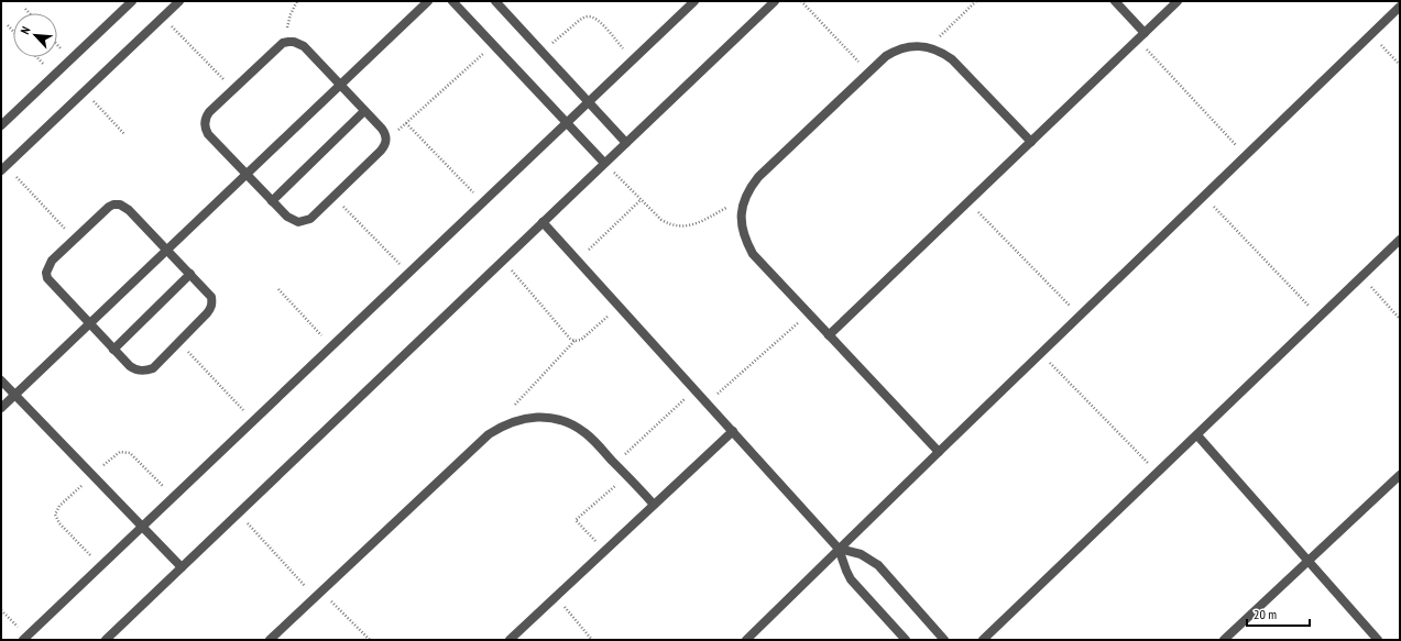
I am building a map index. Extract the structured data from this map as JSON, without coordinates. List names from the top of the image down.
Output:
{
  "scale_bar": "20 m",
  "north": "top left"
}
